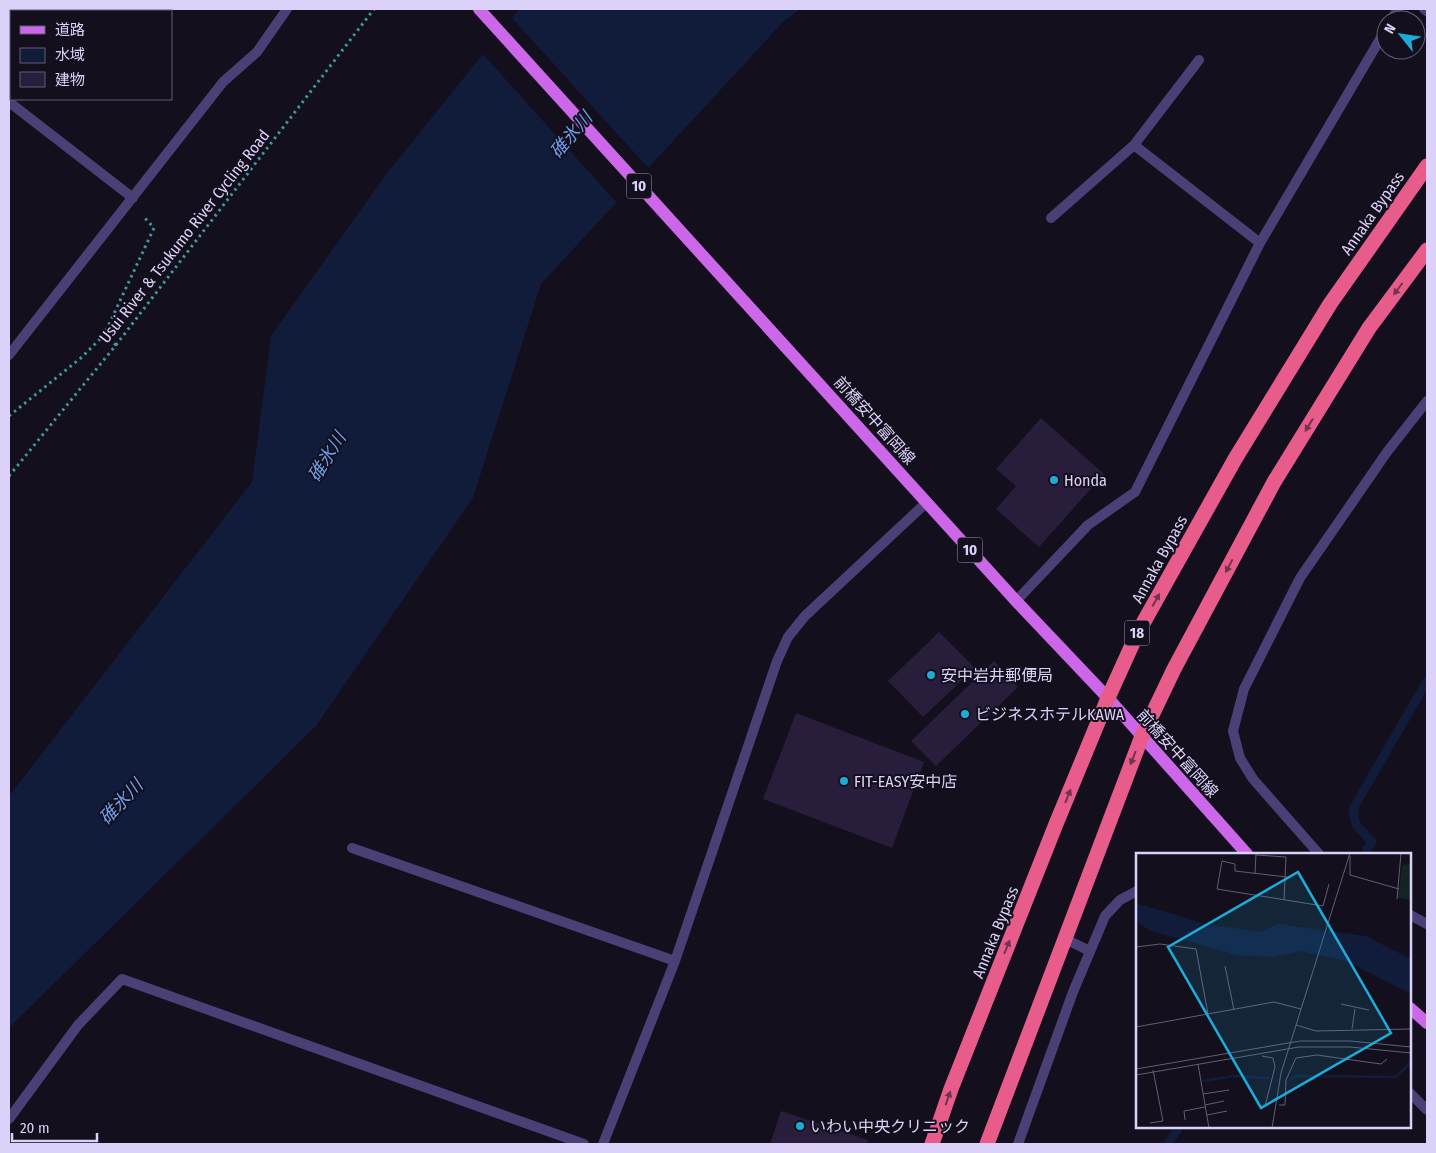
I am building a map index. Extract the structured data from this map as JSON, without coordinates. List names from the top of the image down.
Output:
{
  "streets": {
    "highway": ["Annaka Bypass", "18"],
    "main road": ["10", "前橋安中富岡線"],
    "path": ["Usui River & Tsukumo River Cycling Road"]
  },
  "crossings": [
    ["Annaka Bypass", "前橋安中富岡線"]
  ],
  "water": ["碓氷川"],
  "places": [
    "Honda",
    "安中岩井郵便局",
    "ビジネスホテルKAWA",
    "FIT-EASY安中店",
    "いわい中央クリニック"
  ],
  "legend": ["道路", "水域", "建物"],
  "scale_bar": "20 m",
  "north": "top left"
}
